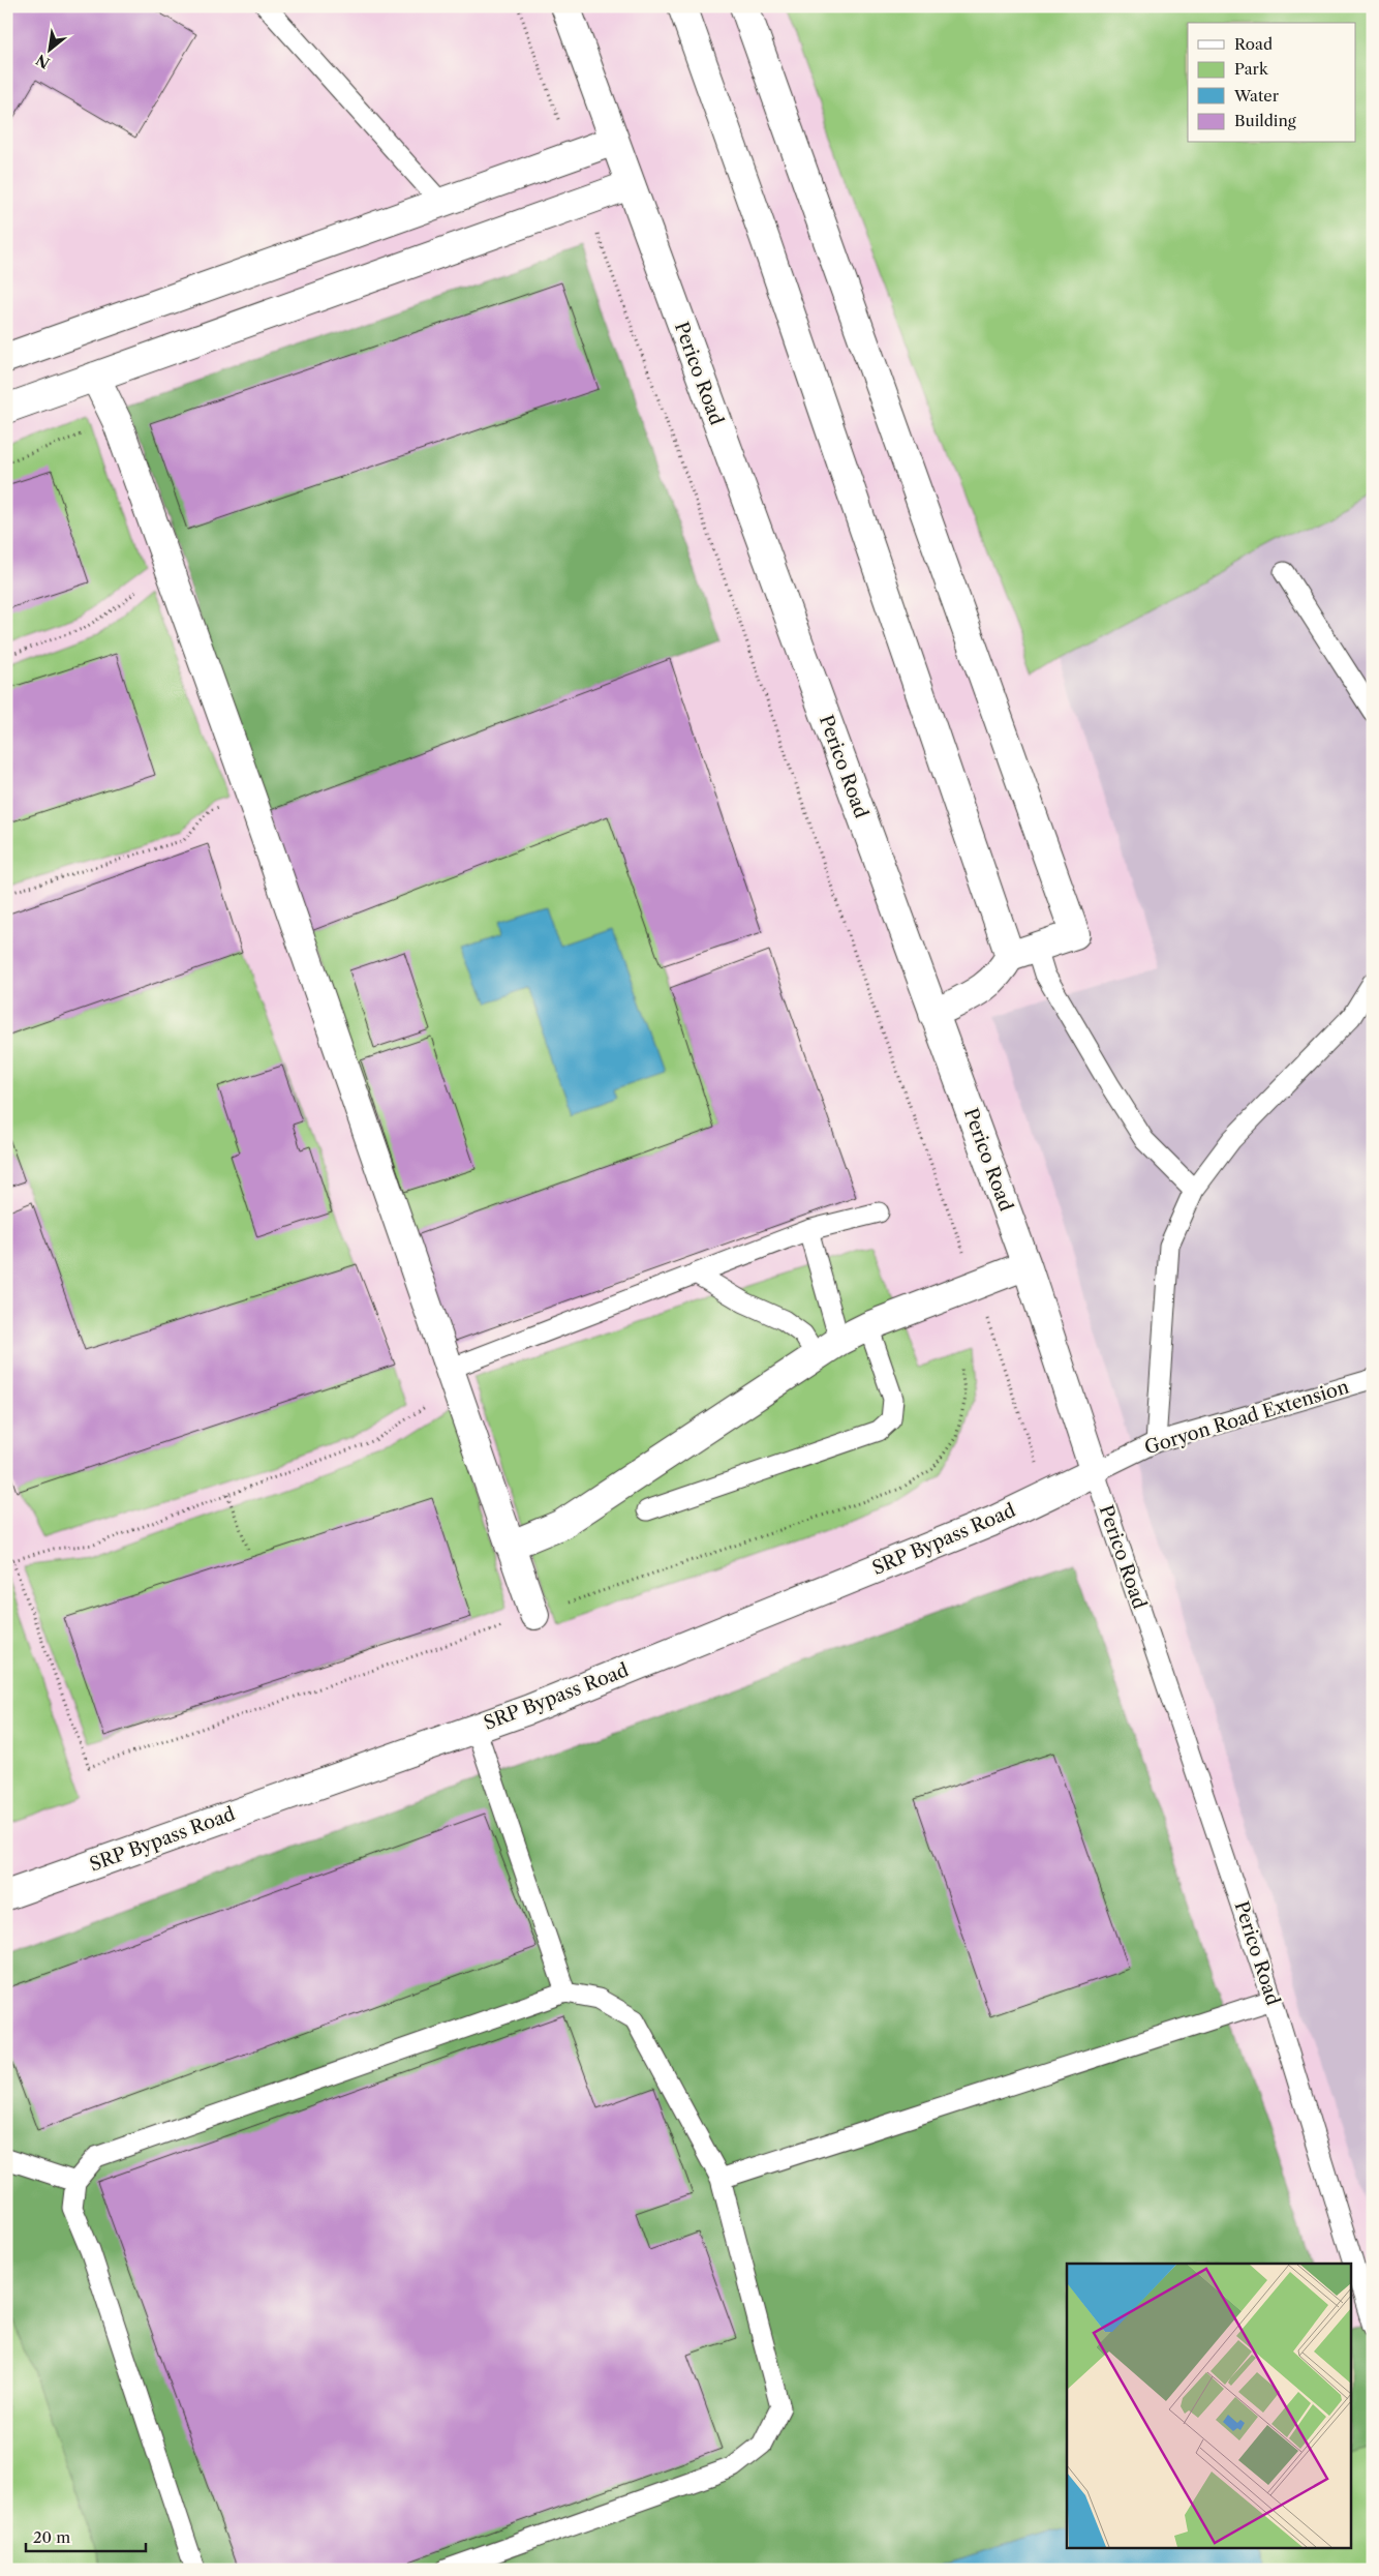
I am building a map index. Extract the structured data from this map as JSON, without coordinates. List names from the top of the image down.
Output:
{
  "streets": {
    "street": ["Perico Road", "SRP Bypass Road"],
    "lane": ["Goryon Road Extension"]
  },
  "crossings": [
    ["Perico Road", "Goryon Road Extension"],
    ["Perico Road", "SRP Bypass Road"],
    ["Goryon Road Extension", "SRP Bypass Road"]
  ],
  "legend": [
    "Road",
    "Park",
    "Water",
    "Building"
  ],
  "scale_bar": "20 m",
  "north": "bottom left"
}
